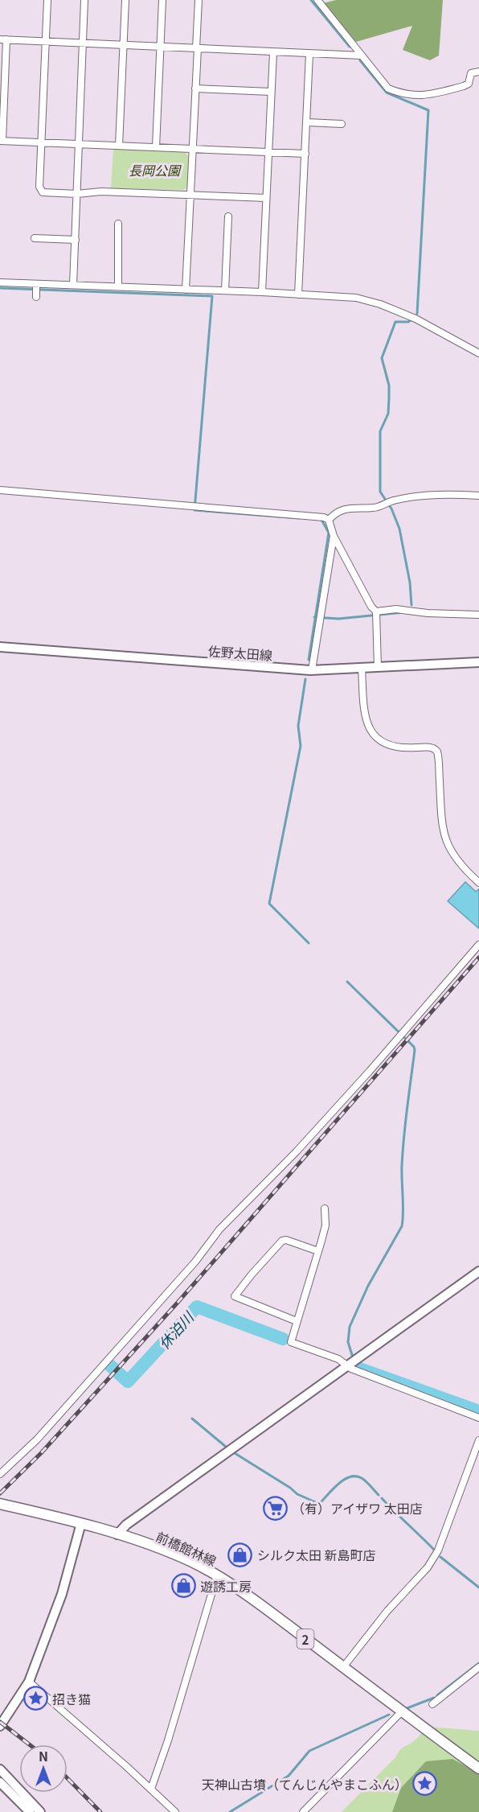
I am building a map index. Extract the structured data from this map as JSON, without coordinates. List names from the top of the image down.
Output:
{
  "streets": {
    "main road": ["前橋館林線", "2"],
    "street": ["佐野太田線"]
  },
  "water": ["休泊川"],
  "parks": ["長岡公園"],
  "places": {
    "supermarket": ["（有）アイザワ 太田店"],
    "shop": ["シルク太田 新島町店", "遊誘工房"],
    "place": ["招き猫", "天神山古墳（てんじんやまこふん）"]
  },
  "north": "top"
}
